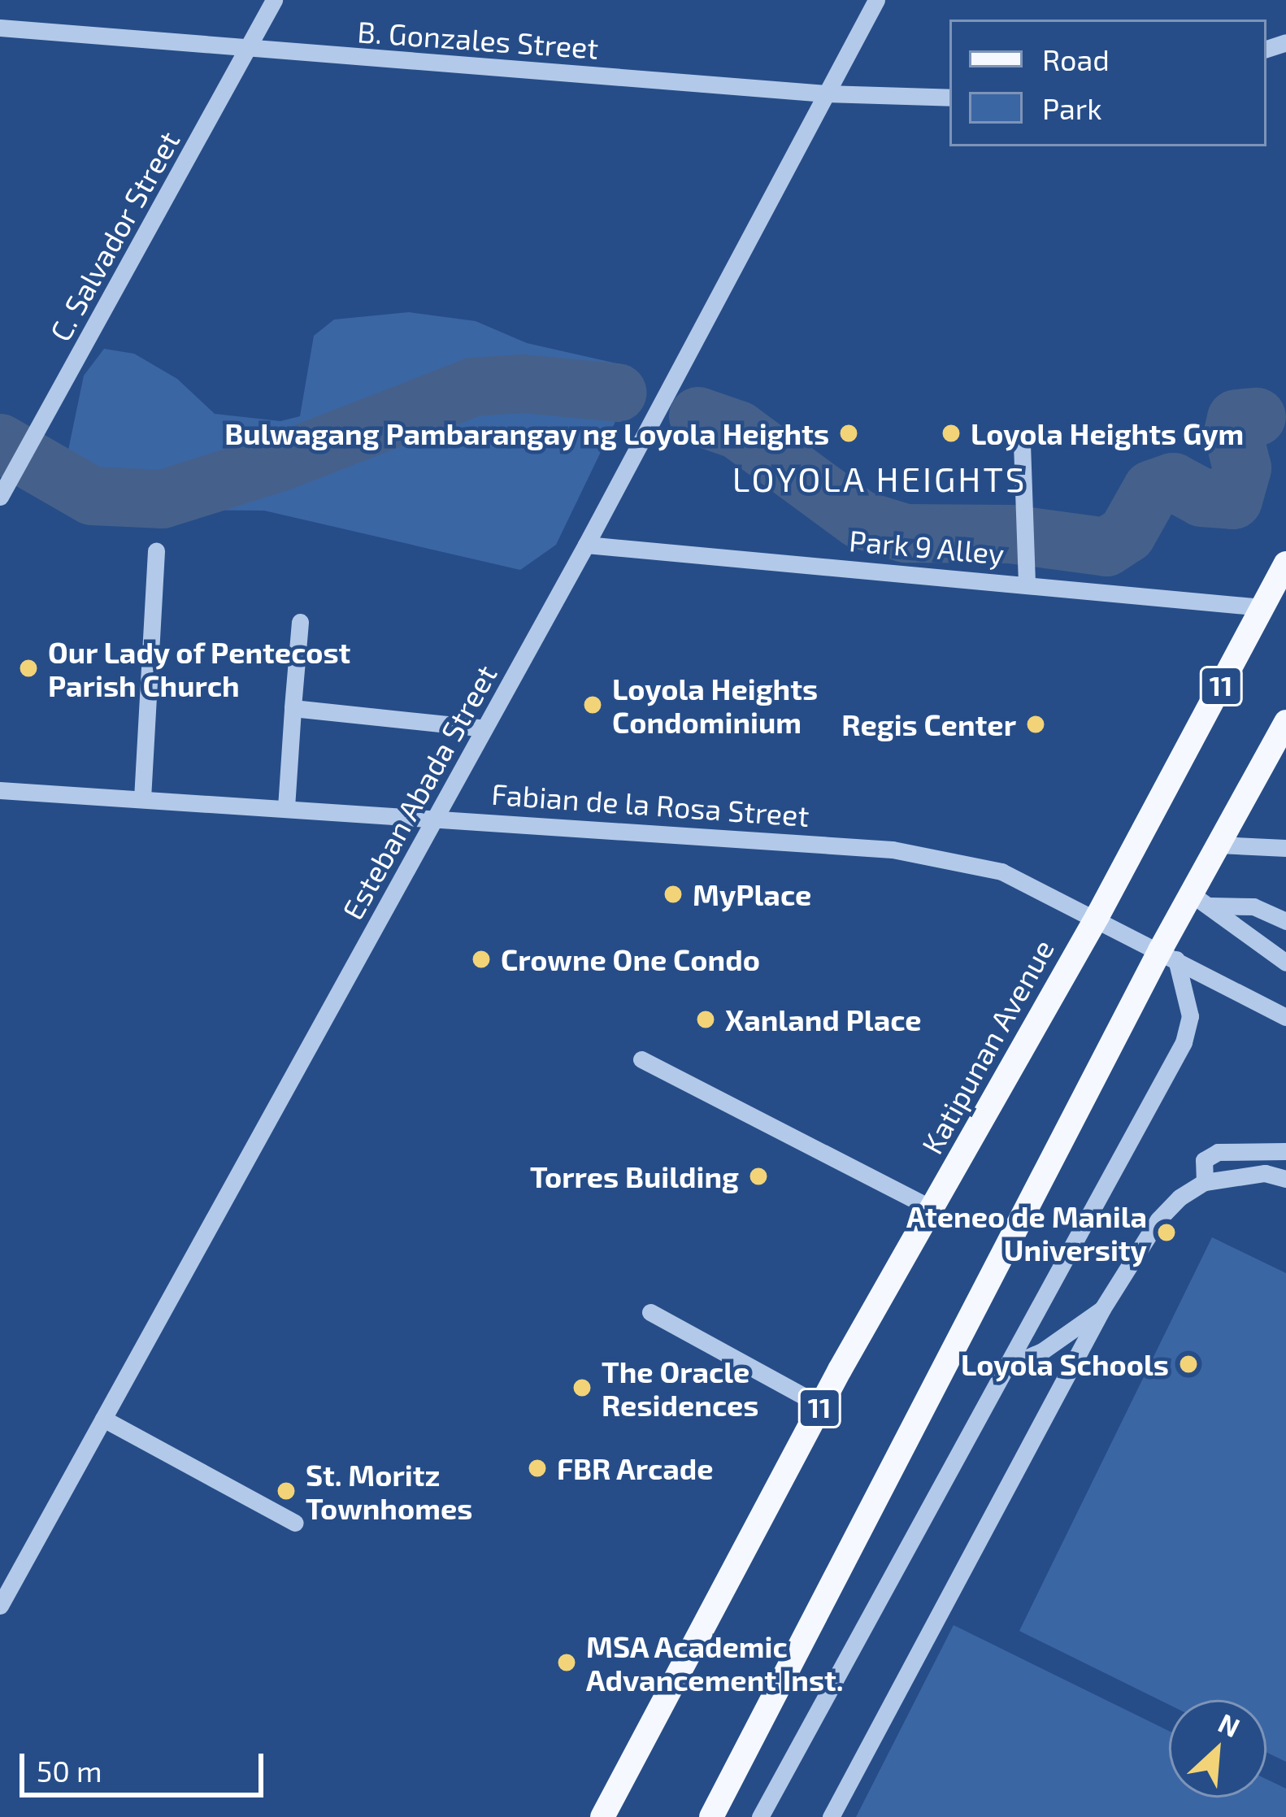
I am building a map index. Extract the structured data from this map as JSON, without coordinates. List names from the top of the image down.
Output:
{
  "streets": {
    "main road": ["11", "Katipunan Avenue"],
    "street": [
      "B. Gonzales Street",
      "C. Salvador Street",
      "Park 9 Alley",
      "Esteban Abada Street",
      "Fabian de la Rosa Street"
    ]
  },
  "crossings": [
    ["B. Gonzales Street", "C. Salvador Street"],
    ["B. Gonzales Street", "Esteban Abada Street"],
    ["Park 9 Alley", "Esteban Abada Street"],
    ["Park 9 Alley", "Katipunan Avenue"],
    ["Esteban Abada Street", "Fabian de la Rosa Street"],
    ["Fabian de la Rosa Street", "Katipunan Avenue"]
  ],
  "districts": ["LOYOLA HEIGHTS"],
  "places": [
    "Bulwagang Pambarangay ng Loyola Heights",
    "Loyola Heights Gym",
    "Our Lady of Pentecost Parish Church",
    "Loyola Heights Condominium",
    "Regis Center",
    "MyPlace",
    "Crowne One Condo",
    "Xanland Place",
    "Torres Building",
    "Ateneo de Manila University",
    "Loyola Schools",
    "The Oracle Residences",
    "FBR Arcade",
    "St. Moritz Townhomes",
    "MSA Academic Advancement Inst."
  ],
  "legend": ["Road", "Park"],
  "scale_bar": "50 m",
  "north": "top right"
}
